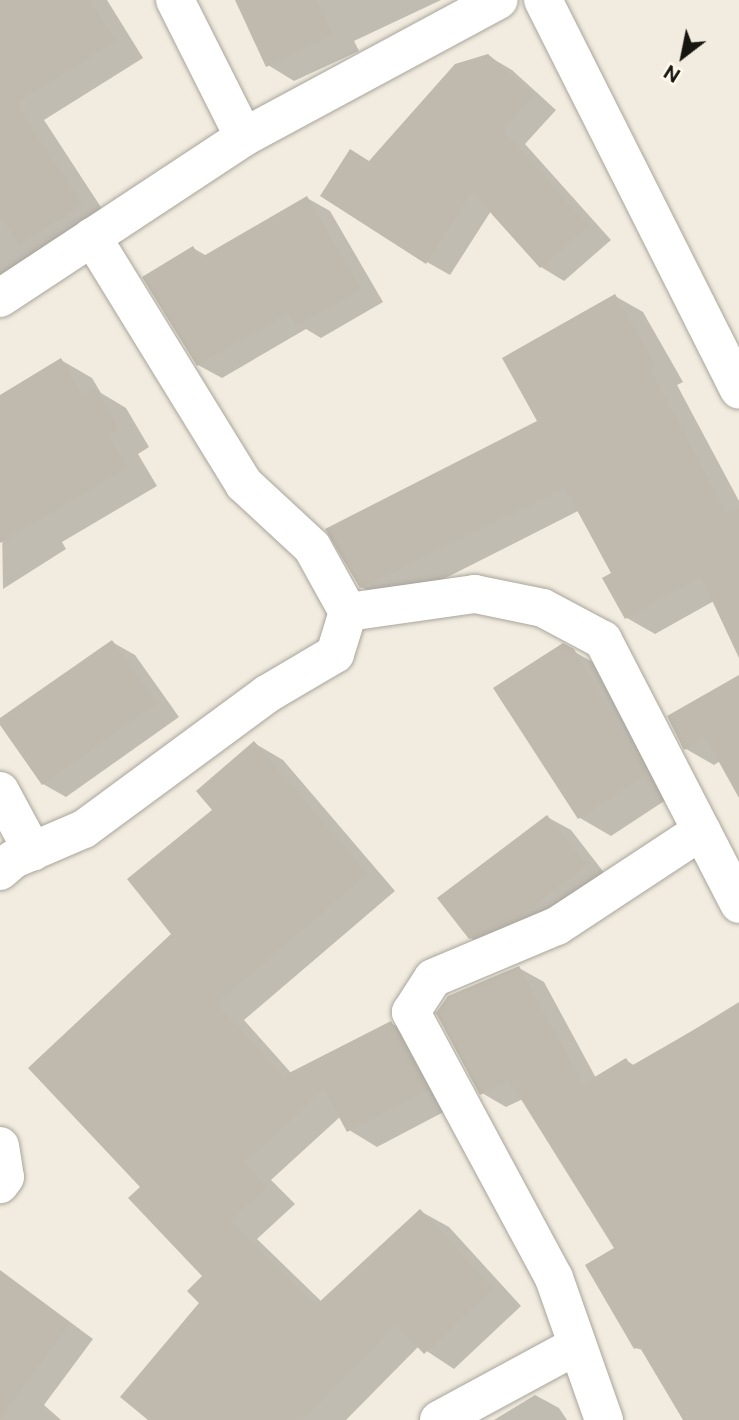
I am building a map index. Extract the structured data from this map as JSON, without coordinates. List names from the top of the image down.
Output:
{
  "north": "bottom left"
}
